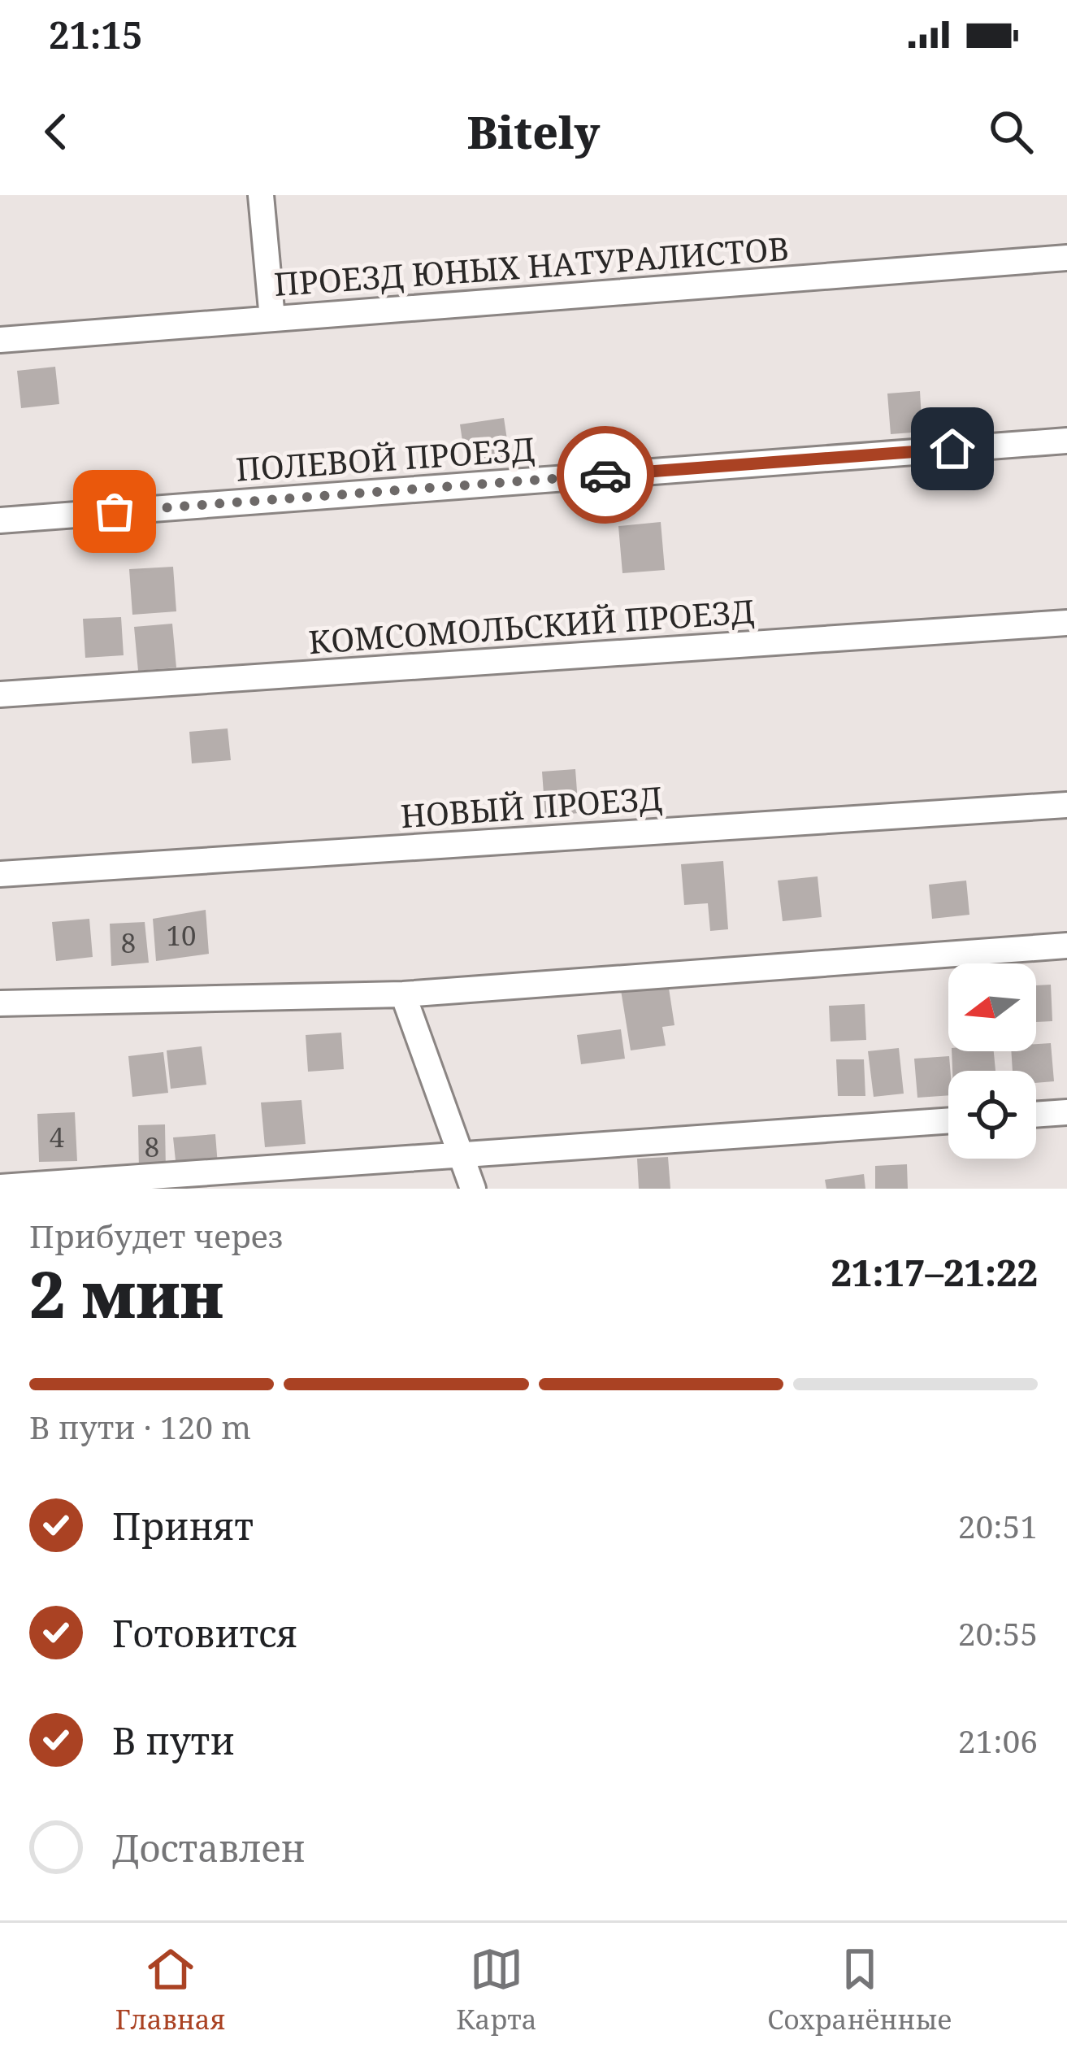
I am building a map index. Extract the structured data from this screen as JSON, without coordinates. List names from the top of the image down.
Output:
{
  "streets": {
    "street": [
      "ПРОЕЗД ЮНЫХ НАТУРАЛИСТОВ",
      "ПОЛЕВОЙ ПРОЕЗД",
      "КОМСОМОЛЬСКИЙ ПРОЕЗД",
      "НОВЫЙ ПРОЕЗД"
    ]
  },
  "house_numbers": [
    "10",
    "8",
    "4",
    "8"
  ],
  "north": "left",
  "page": {
    "status": "21:15",
    "header": "Bitely",
    "heading": ["2 мин", "Прибудет через", "21:17–21:22"],
    "bar": "В пути · 120 m",
    "list": [
      ["Принят", "20:51"],
      ["Готовится", "20:55"],
      ["В пути", "21:06"],
      "Доставлен"
    ],
    "tabs": ["Главная", "Карта", "Сохранённые"]
  }
}
